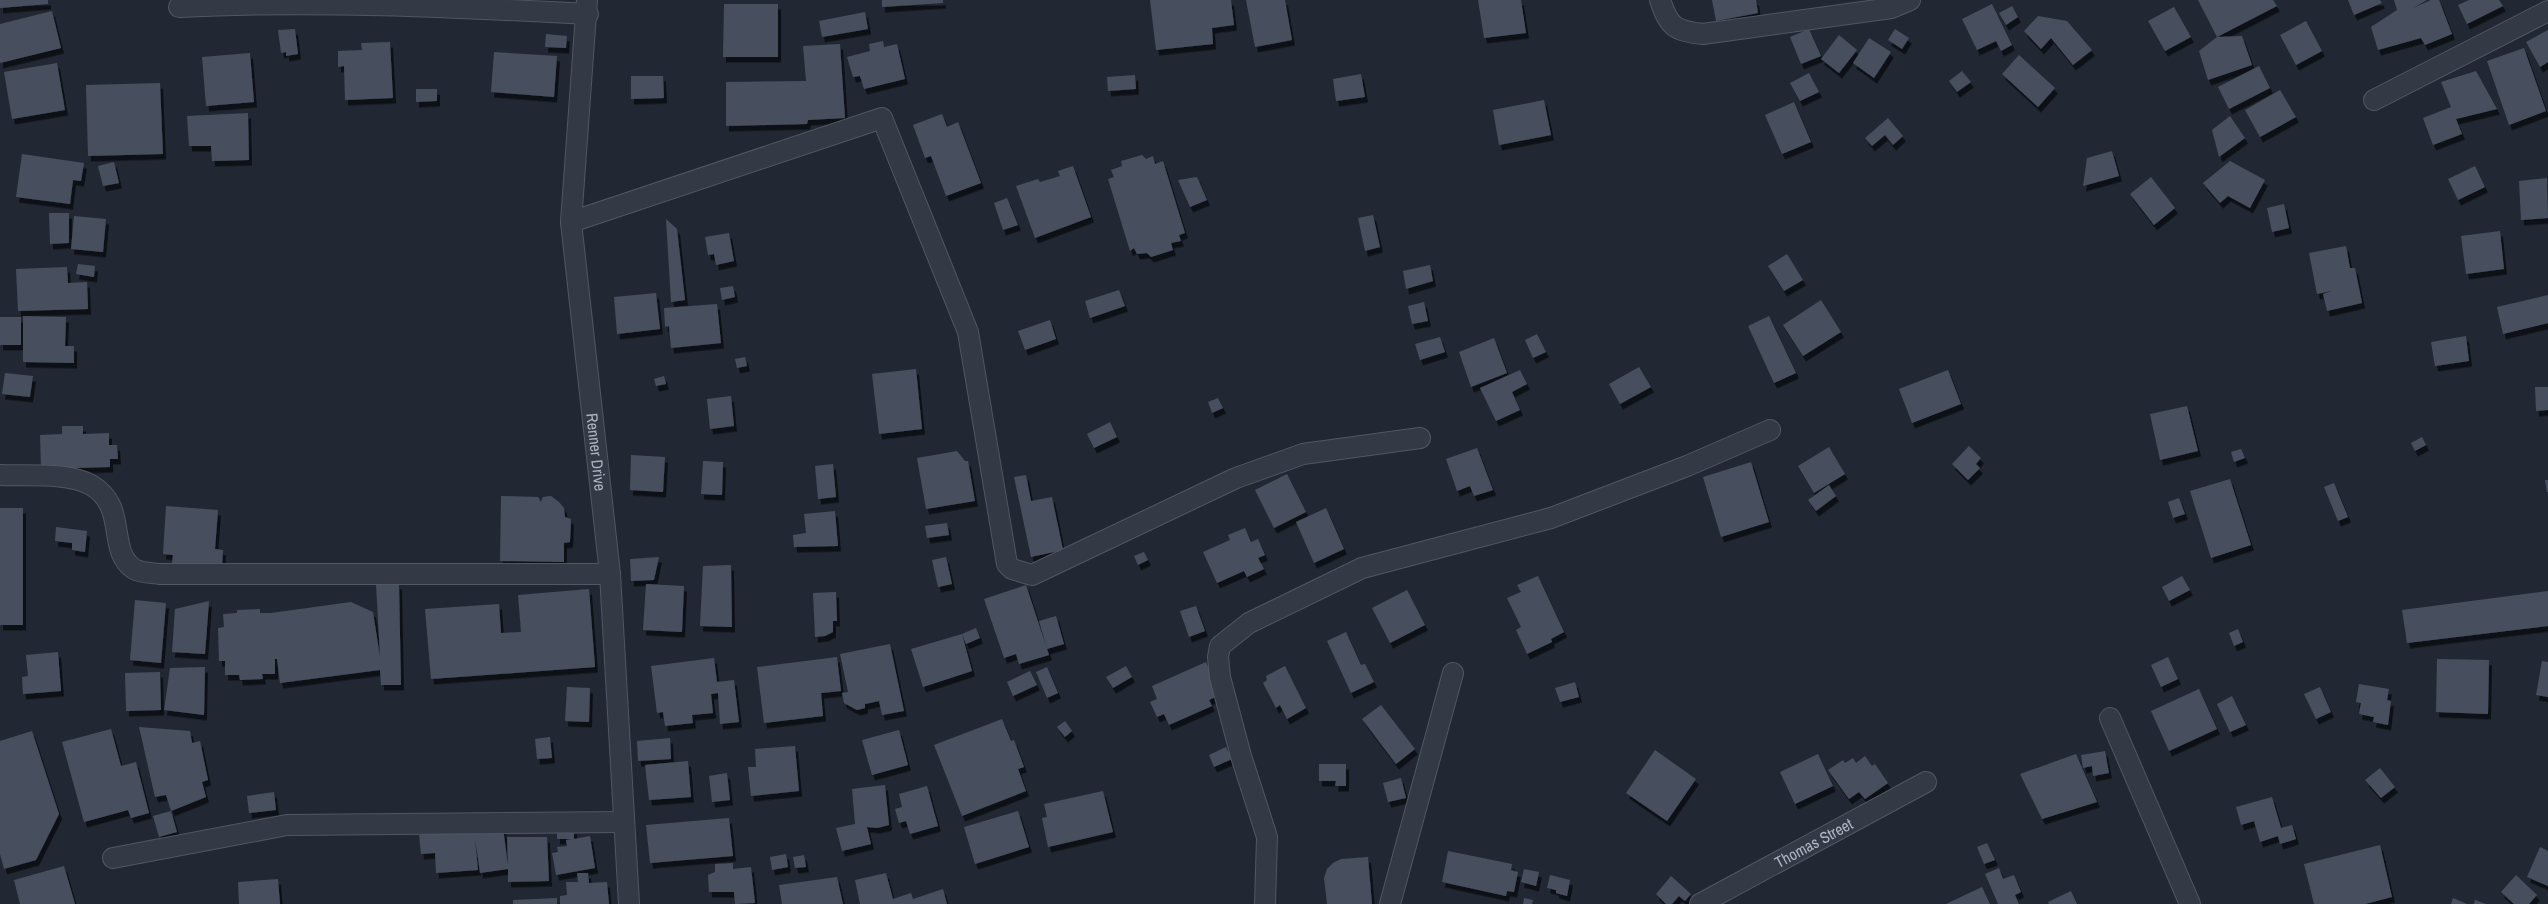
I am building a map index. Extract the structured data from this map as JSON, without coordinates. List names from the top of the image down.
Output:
{
  "streets": {
    "street": ["Renner Drive", "Thomas Street"]
  }
}
